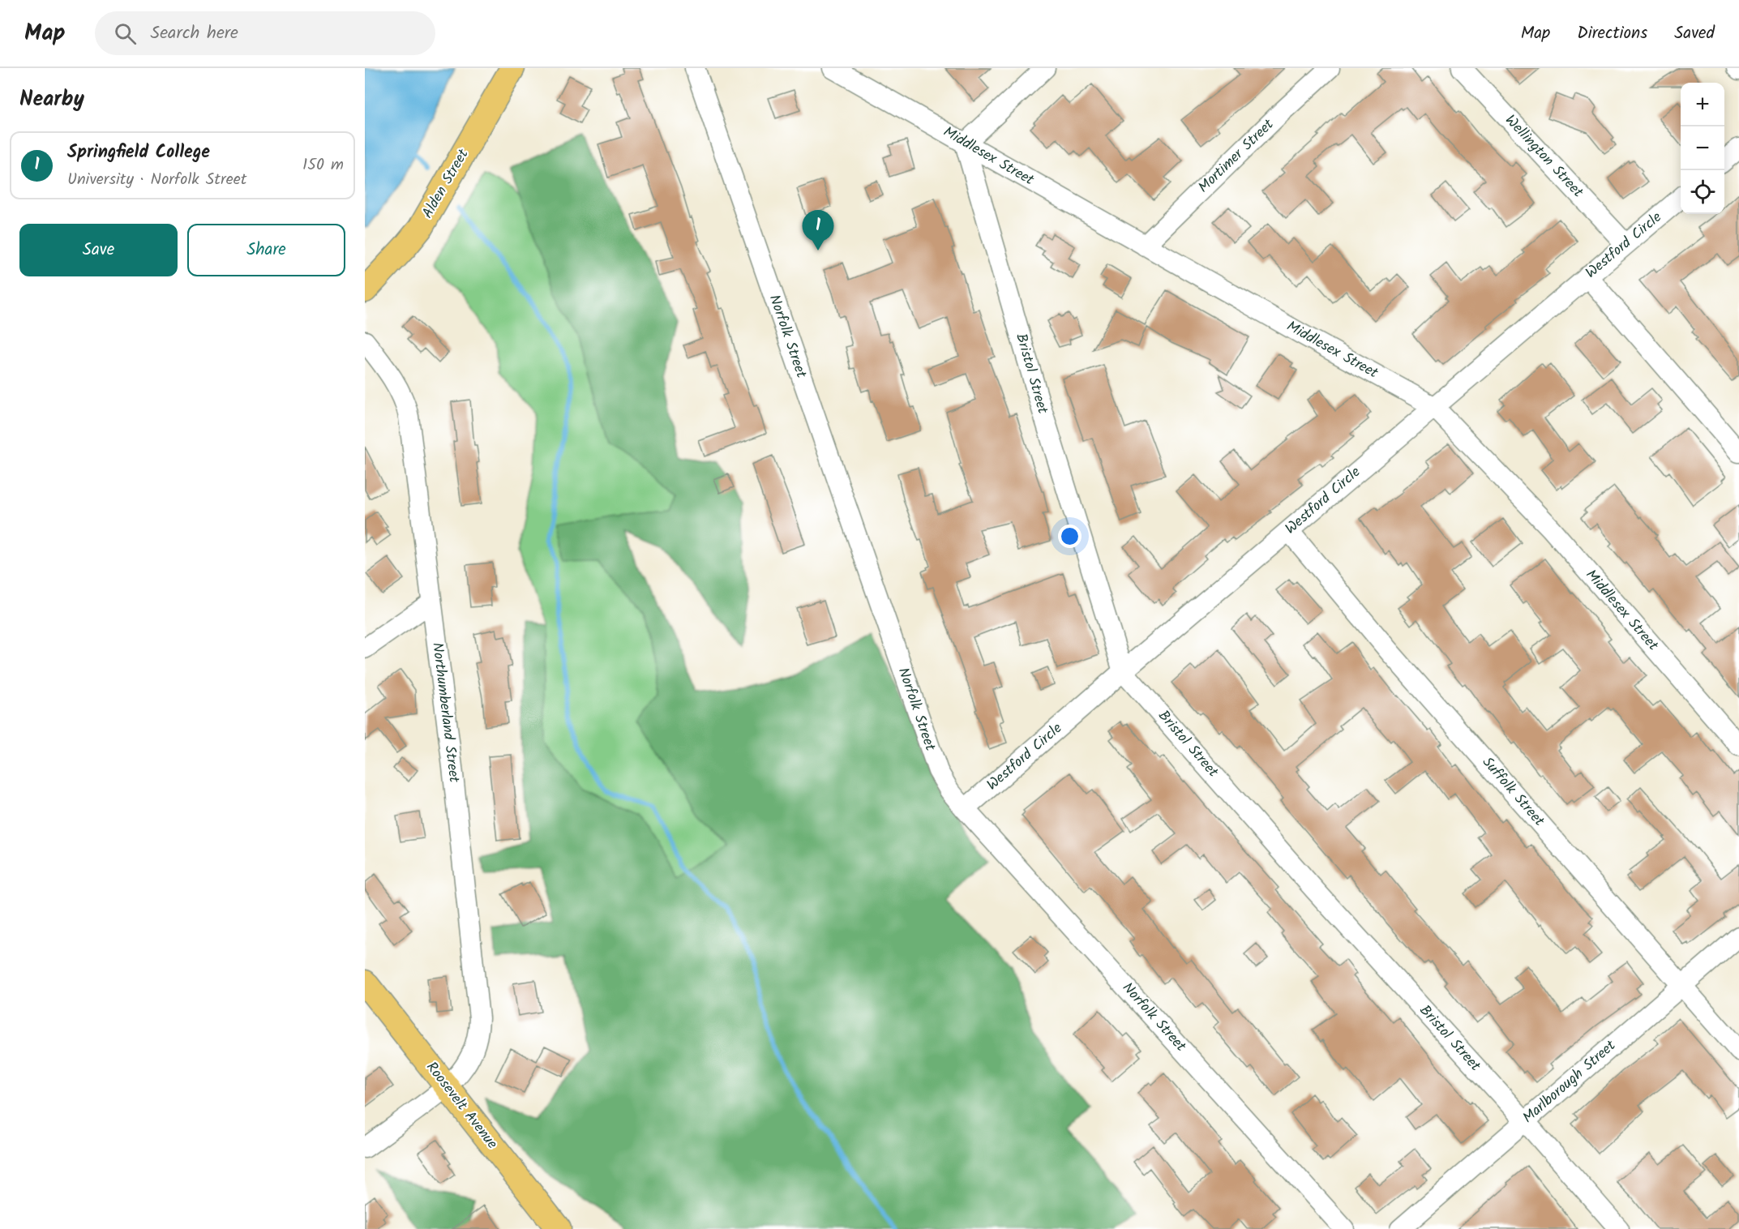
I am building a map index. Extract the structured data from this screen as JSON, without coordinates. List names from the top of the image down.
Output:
{
  "streets": {
    "main road": ["Alden Street", "Roosevelt Avenue"],
    "street": [
      "Middlesex Street",
      "Mortimer Street",
      "Wellington Street",
      "Westford Circle",
      "Norfolk Street",
      "Bristol Street",
      "Northumberland Street",
      "Suffolk Street",
      "Marlborough Street"
    ]
  },
  "crossings": [
    ["Middlesex Street", "Mortimer Street"],
    ["Middlesex Street", "Westford Circle"],
    ["Middlesex Street", "Bristol Street"],
    ["Wellington Street", "Westford Circle"],
    ["Westford Circle", "Norfolk Street"],
    ["Westford Circle", "Bristol Street"],
    ["Westford Circle", "Suffolk Street"],
    ["Bristol Street", "Marlborough Street"],
    ["Northumberland Street", "Roosevelt Avenue"],
    ["Suffolk Street", "Marlborough Street"]
  ],
  "page": {
    "header": "Map",
    "search": "Search here",
    "nav": ["Map", "Directions", "Saved"],
    "heading": "Nearby",
    "map_buttons": ["+", "−"],
    "list": [
      {
        "mark": "1",
        "name": "Springfield College",
        "note": "University · Norfolk Street",
        "value": "150 m"
      }
    ],
    "buttons": ["Save", "Share"],
    "pins": "1"
  }
}
